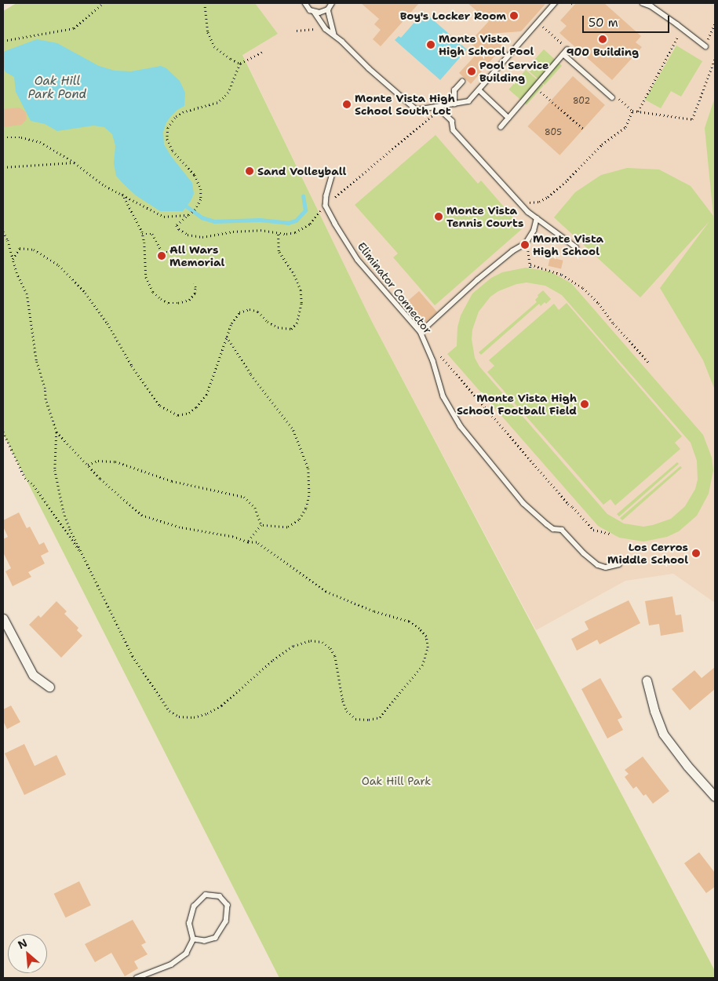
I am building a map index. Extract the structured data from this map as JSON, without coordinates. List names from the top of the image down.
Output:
{
  "streets": {
    "lane": ["Eliminator Connector"]
  },
  "water": ["Oak Hill Park Pond"],
  "parks": ["Oak Hill Park"],
  "places": [
    "Boy's Locker Room",
    "900 Building",
    "Monte Vista High School Pool",
    "Pool Service Building",
    "Monte Vista High School South Lot",
    "Sand Volleyball",
    "Monte Vista Tennis Courts",
    "Monte Vista High School",
    "All Wars Memorial",
    "Monte Vista High School Football Field",
    "Los Cerros Middle School"
  ],
  "house_numbers": ["802", "805"],
  "scale_bar": "50 m",
  "north": "top left"
}
